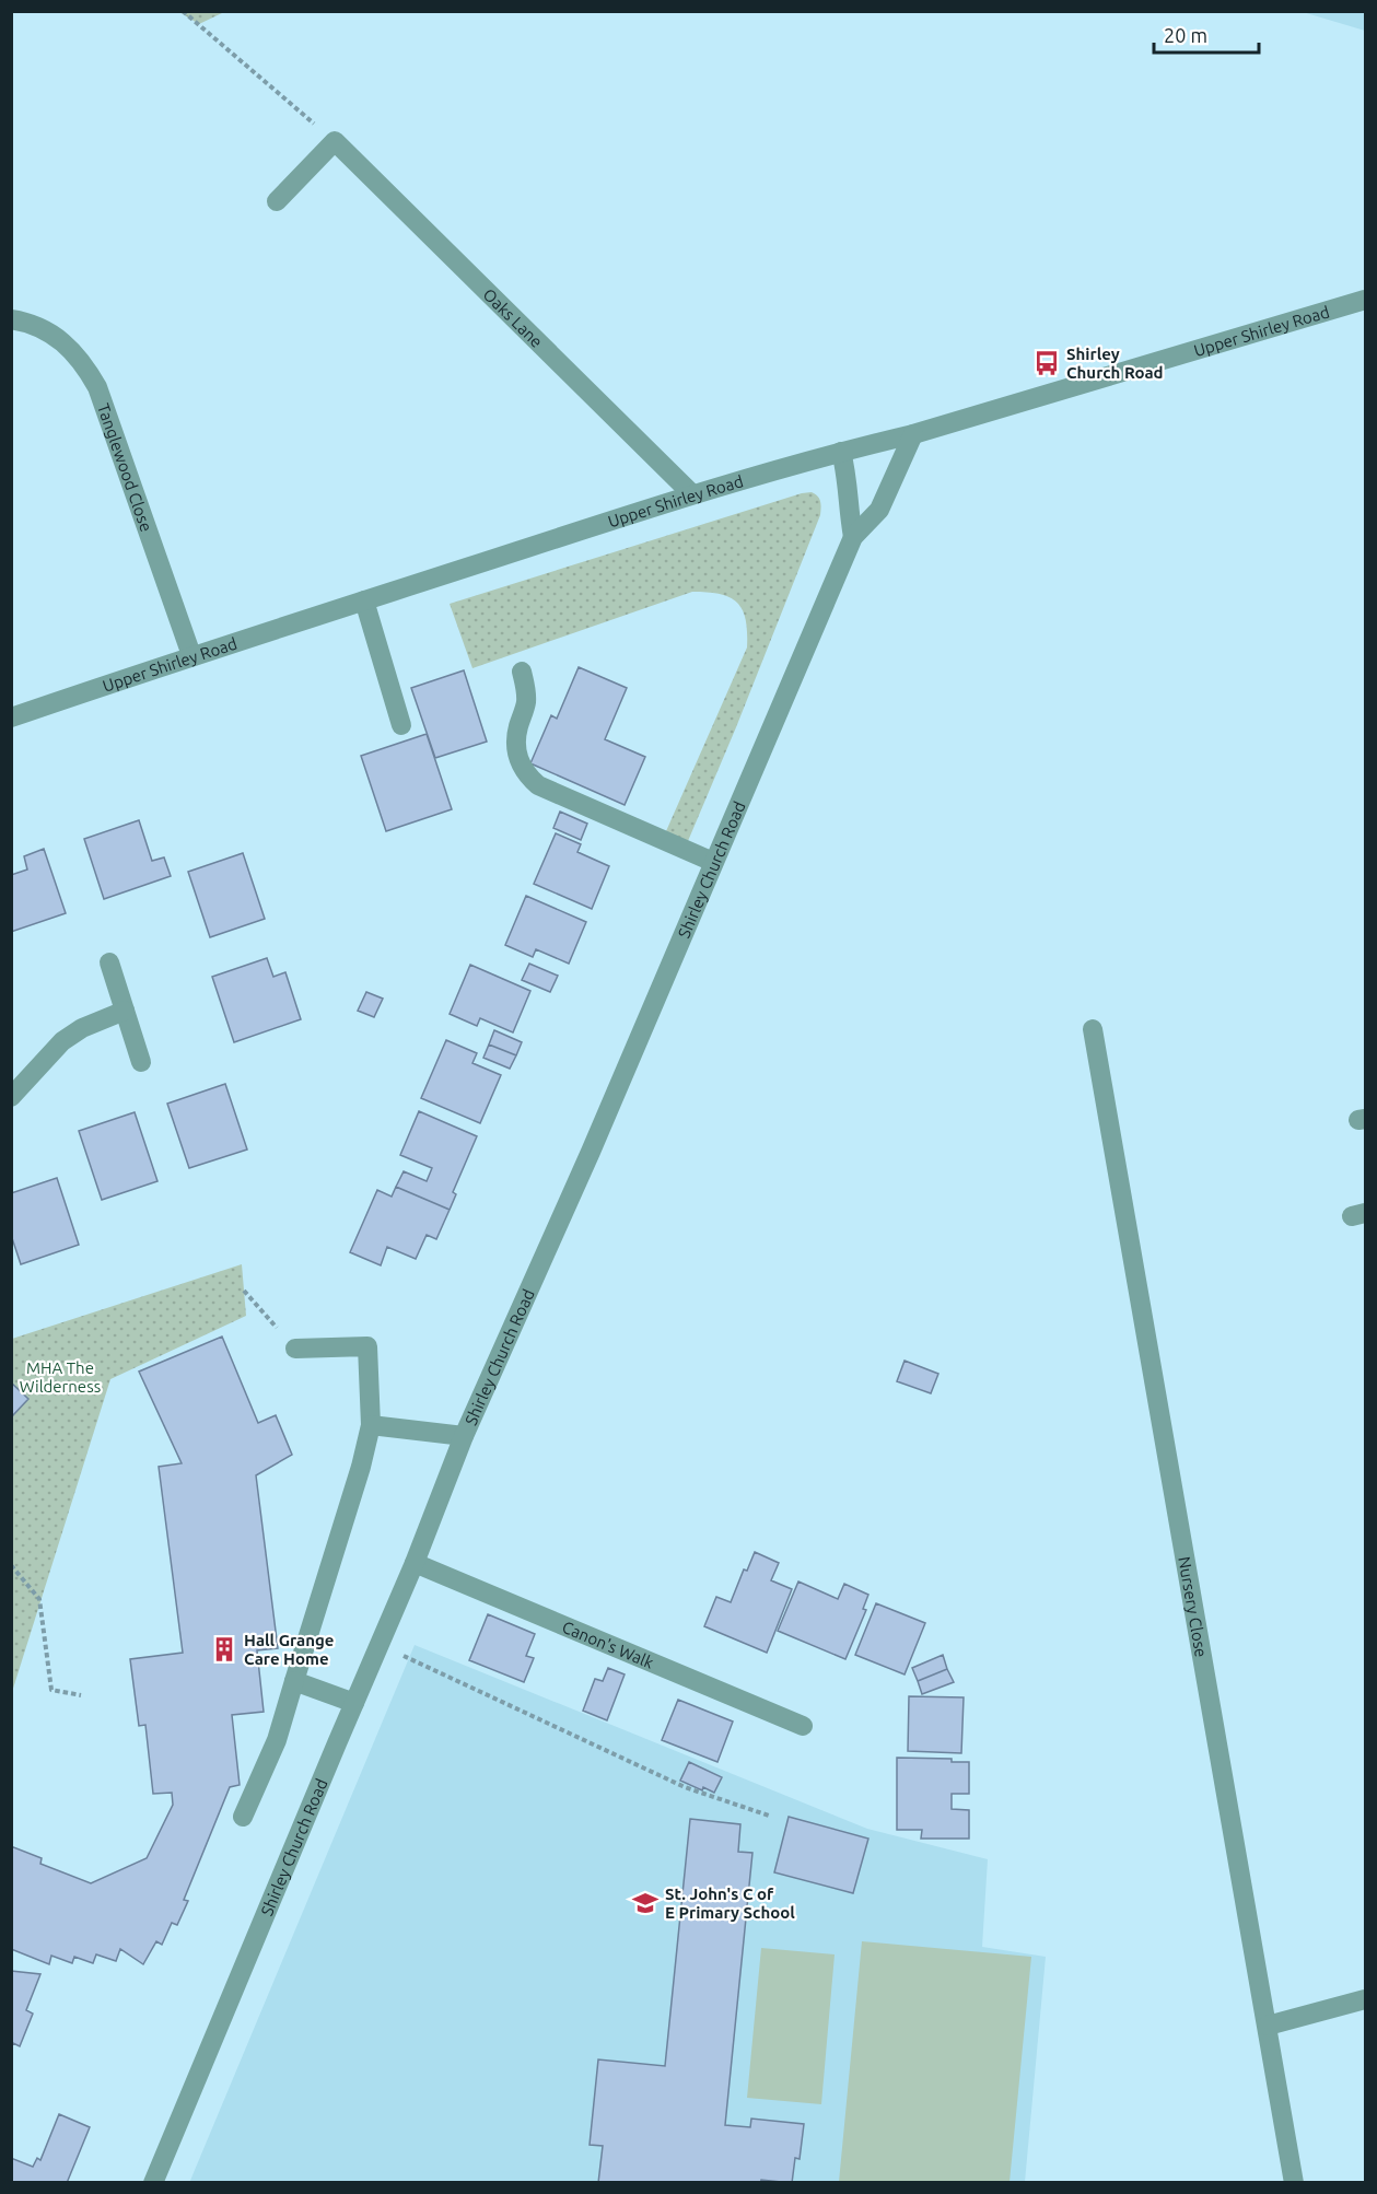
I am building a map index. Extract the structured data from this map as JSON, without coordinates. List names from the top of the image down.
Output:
{
  "streets": {
    "street": [
      "Oaks Lane",
      "Upper Shirley Road",
      "Tanglewood Close",
      "Shirley Church Road",
      "Nursery Close",
      "Canon's Walk"
    ]
  },
  "crossings": [
    ["Oaks Lane", "Upper Shirley Road"],
    ["Upper Shirley Road", "Tanglewood Close"],
    ["Upper Shirley Road", "Shirley Church Road"],
    ["Shirley Church Road", "Canon's Walk"]
  ],
  "parks": ["MHA The Wilderness"],
  "places": {
    "bus stop": ["Shirley Church Road"],
    "building": ["Hall Grange Care Home"],
    "school or university": ["St. John's C of E Primary School"]
  },
  "scale_bar": "20 m"
}
